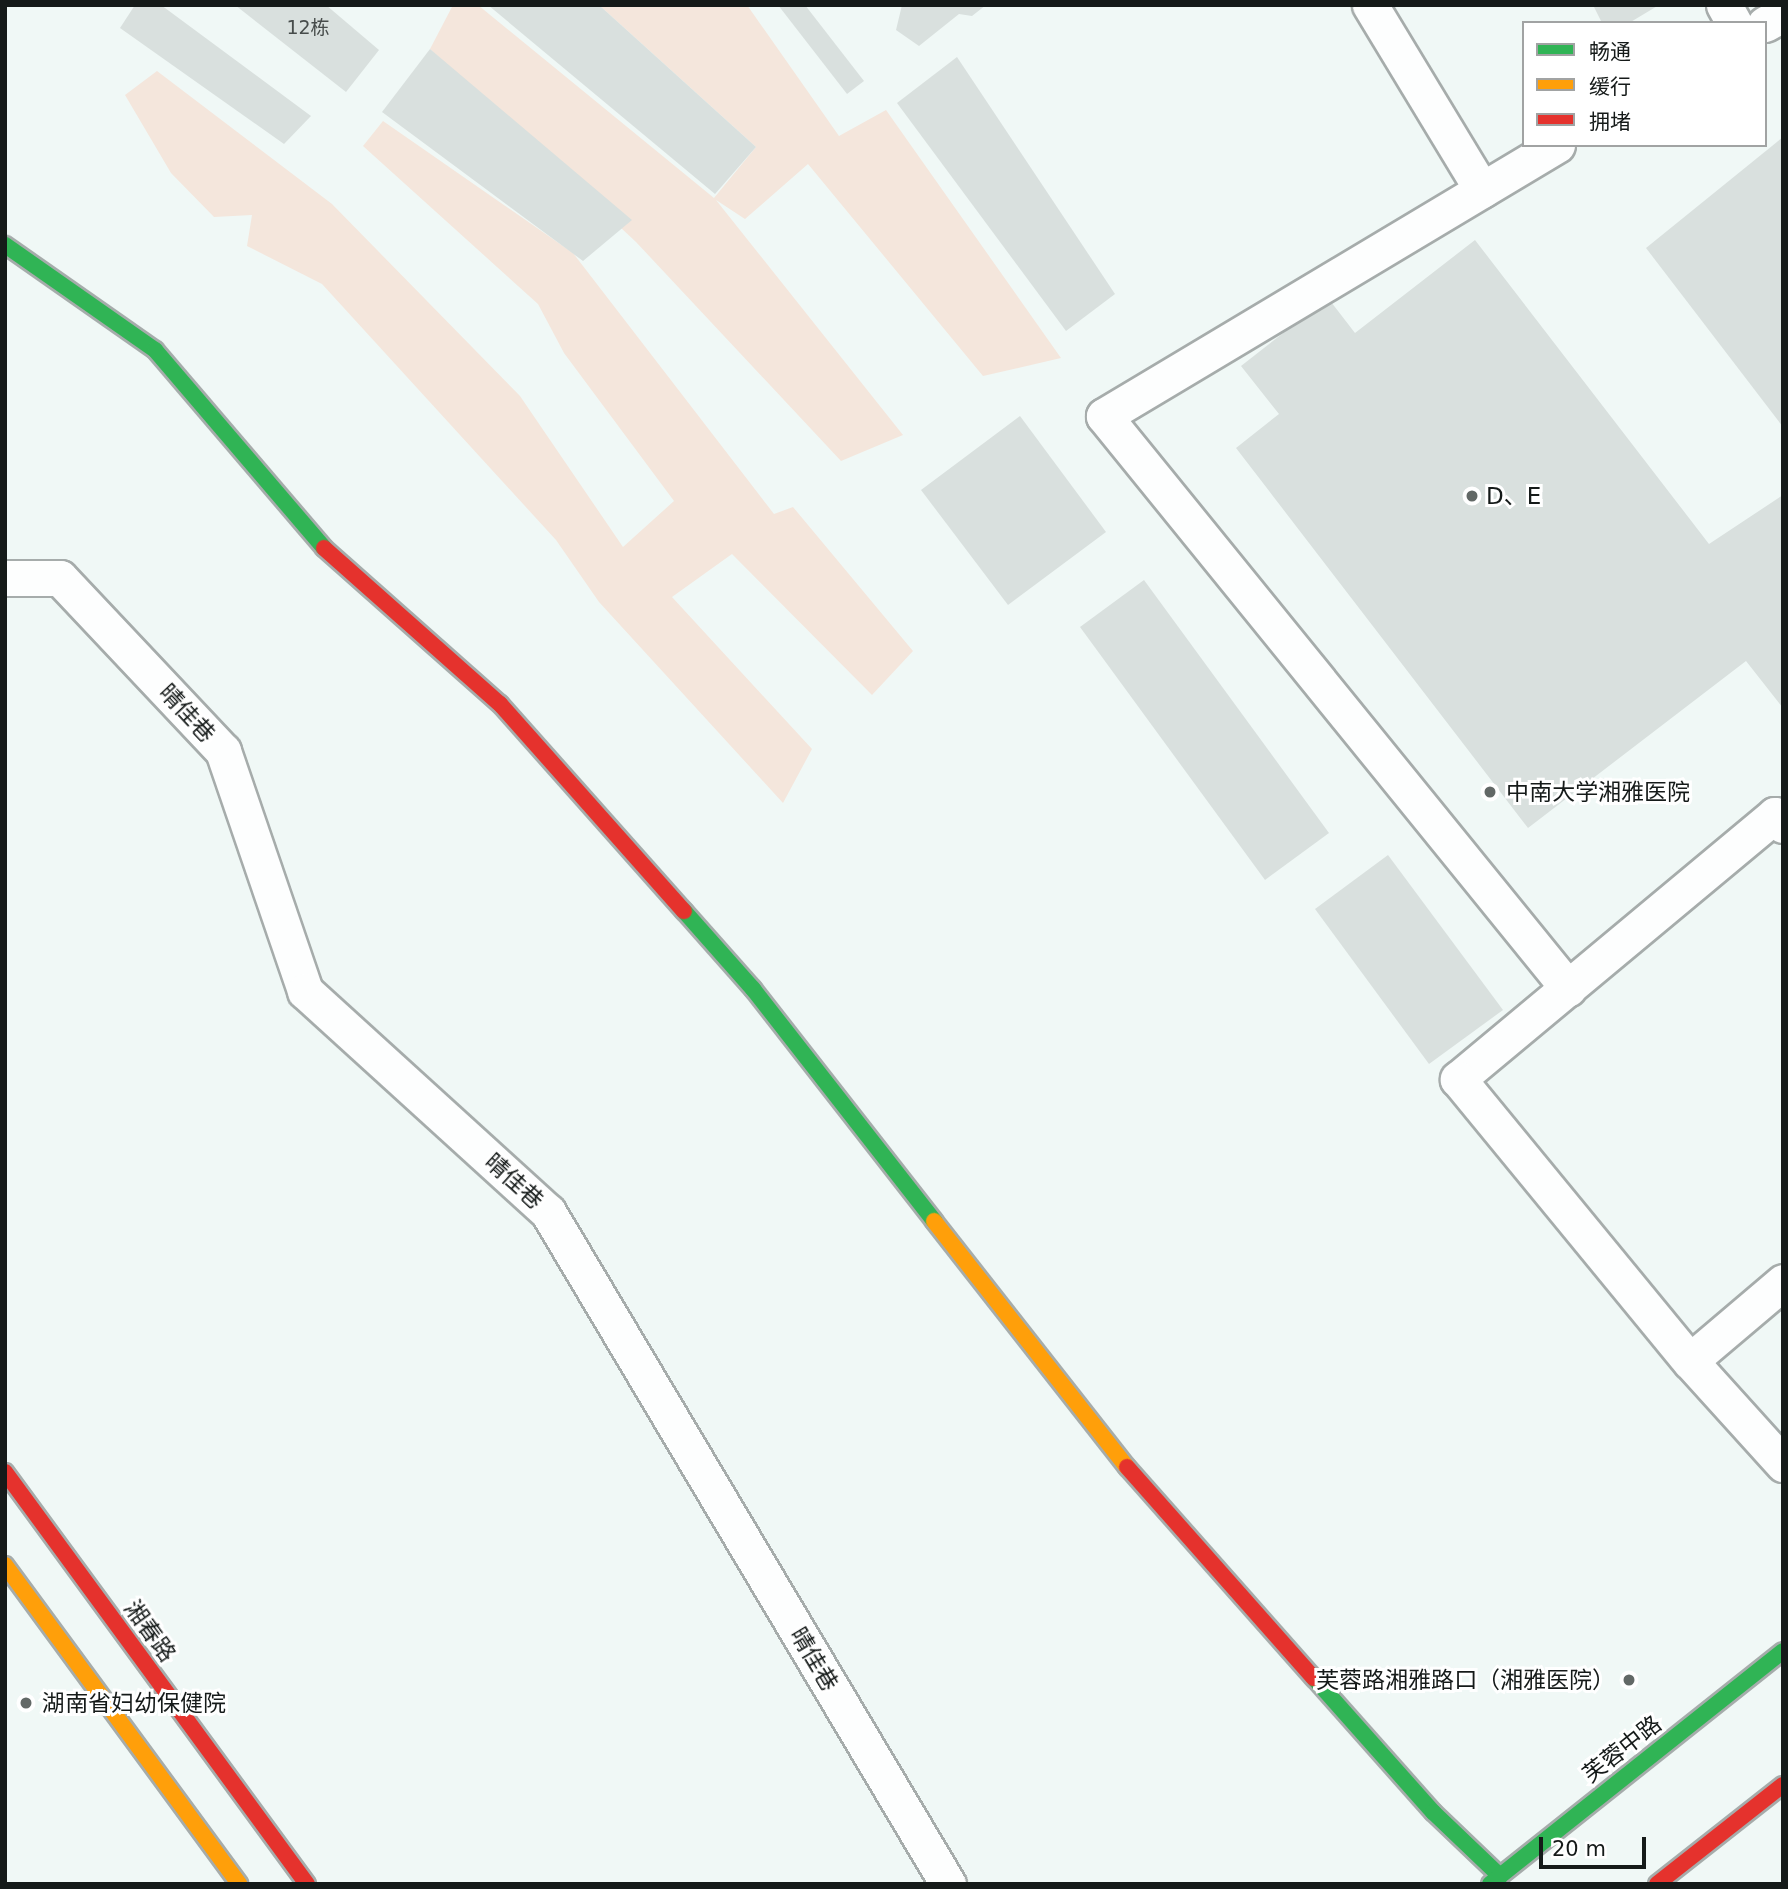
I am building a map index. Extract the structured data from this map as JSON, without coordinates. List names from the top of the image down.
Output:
{
  "streets": {
    "street": ["晴佳巷", "湘春路", "芙蓉中路"]
  },
  "places": [
    "D、E",
    "中南大学湘雅医院",
    "芙蓉路湘雅路口（湘雅医院）",
    "湖南省妇幼保健院"
  ],
  "house_numbers": ["12栋"],
  "legend": ["畅通", "缓行", "拥堵"],
  "scale_bar": "20 m"
}
